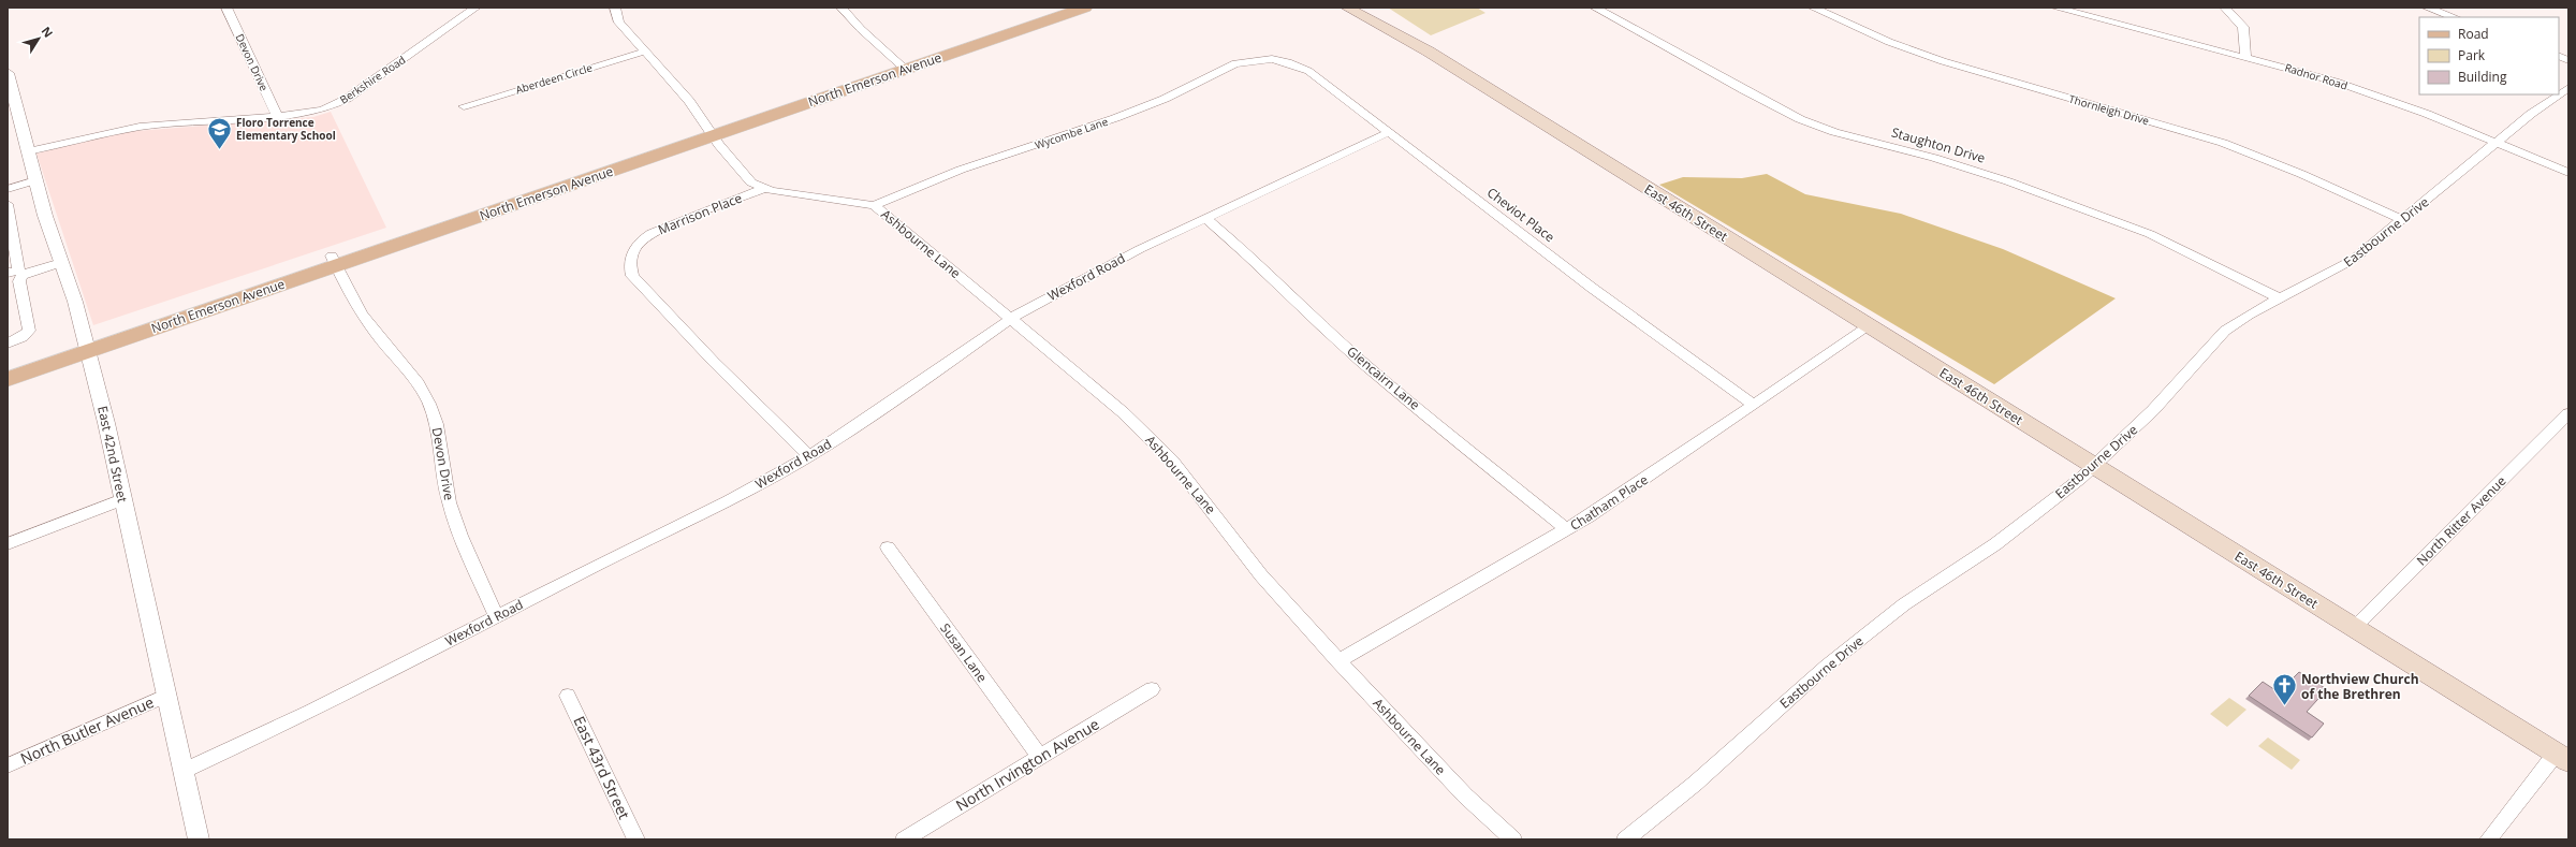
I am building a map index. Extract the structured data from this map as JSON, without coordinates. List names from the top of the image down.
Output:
{
  "streets": {
    "main road": ["North Emerson Avenue", "East 46th Street"],
    "street": [
      "Devon Drive",
      "Radnor Road",
      "Aberdeen Circle",
      "Berkshire Road",
      "Thornleigh Drive",
      "Wycombe Lane",
      "Staughton Drive",
      "Marrison Place",
      "Cheviot Place",
      "Eastbourne Drive",
      "Ashbourne Lane",
      "Wexford Road",
      "Glencairn Lane",
      "East 42nd Street",
      "Chatham Place",
      "North Ritter Avenue",
      "Susan Lane",
      "North Butler Avenue",
      "North Irvington Avenue",
      "East 43rd Street"
    ]
  },
  "crossings": [
    ["Devon Drive", "Berkshire Road"],
    ["Devon Drive", "North Emerson Avenue"],
    ["Devon Drive", "Wexford Road"],
    ["Radnor Road", "Eastbourne Drive"],
    ["Aberdeen Circle", "Marrison Place"],
    ["Berkshire Road", "East 42nd Street"],
    ["North Emerson Avenue", "Marrison Place"],
    ["North Emerson Avenue", "East 42nd Street"],
    ["Thornleigh Drive", "Eastbourne Drive"],
    ["Wycombe Lane", "Cheviot Place"],
    ["Wycombe Lane", "Ashbourne Lane"],
    ["Staughton Drive", "Eastbourne Drive"],
    ["East 46th Street", "Eastbourne Drive"],
    ["East 46th Street", "Chatham Place"],
    ["East 46th Street", "North Ritter Avenue"],
    ["Marrison Place", "Ashbourne Lane"],
    ["Marrison Place", "Wexford Road"],
    ["Cheviot Place", "Wexford Road"],
    ["Cheviot Place", "Chatham Place"],
    ["Ashbourne Lane", "Wexford Road"],
    ["Ashbourne Lane", "Chatham Place"],
    ["Wexford Road", "Glencairn Lane"],
    ["Wexford Road", "East 42nd Street"],
    ["Glencairn Lane", "Chatham Place"],
    ["East 42nd Street", "North Butler Avenue"],
    ["Susan Lane", "North Irvington Avenue"]
  ],
  "places": {
    "school or university": ["Floro Torrence Elementary School"],
    "church": ["Northview Church of the Brethren"]
  },
  "legend": ["Road", "Park", "Building"],
  "north": "top right"
}
